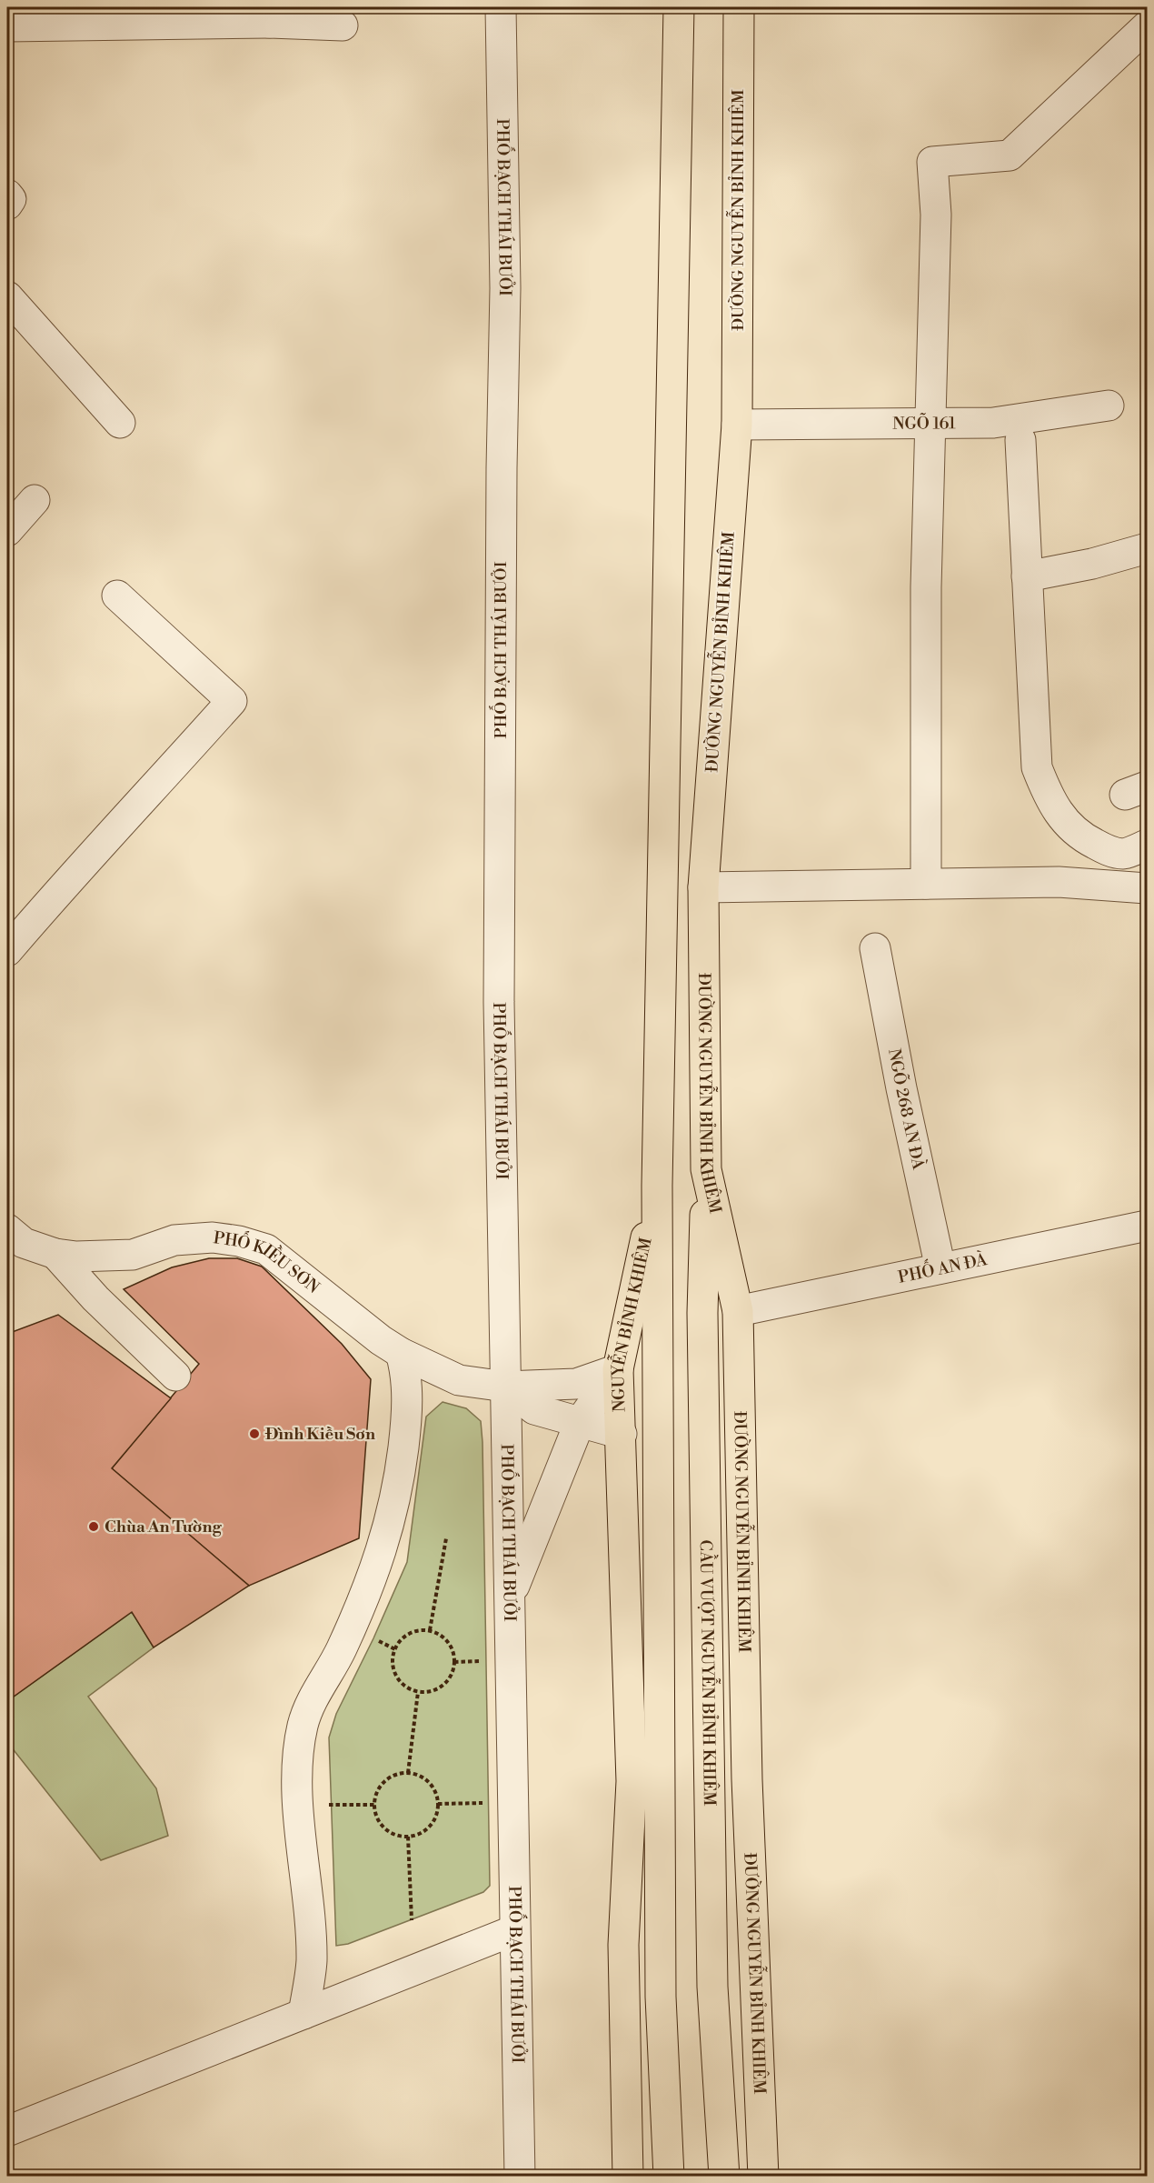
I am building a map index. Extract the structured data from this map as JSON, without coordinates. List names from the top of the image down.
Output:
{
  "streets": {
    "highway": ["ĐƯỜNG NGUYỄN BỈNH KHIÊM", "NGUYỄN BỈNH KHIÊM", "CẦU VƯỢT NGUYỄN BỈNH KHIÊM"],
    "street": [
      "PHỐ BẠCH THÁI BƯỞI",
      "NGÕ 161",
      "NGÕ 268 AN ĐÀ",
      "PHỐ KIỀU SƠN",
      "PHỐ AN ĐÀ"
    ]
  },
  "crossings": [
    ["PHỐ BẠCH THÁI BƯỞI", "PHỐ KIỀU SƠN"],
    ["ĐƯỜNG NGUYỄN BỈNH KHIÊM", "NGÕ 161"],
    ["ĐƯỜNG NGUYỄN BỈNH KHIÊM", "PHỐ AN ĐÀ"],
    ["ĐƯỜNG NGUYỄN BỈNH KHIÊM", "CẦU VƯỢT NGUYỄN BỈNH KHIÊM"],
    ["NGÕ 268 AN ĐÀ", "PHỐ AN ĐÀ"],
    ["PHỐ KIỀU SƠN", "NGUYỄN BỈNH KHIÊM"]
  ],
  "places": ["Đình Kiều Sơn", "Chùa An Tường"]
}
